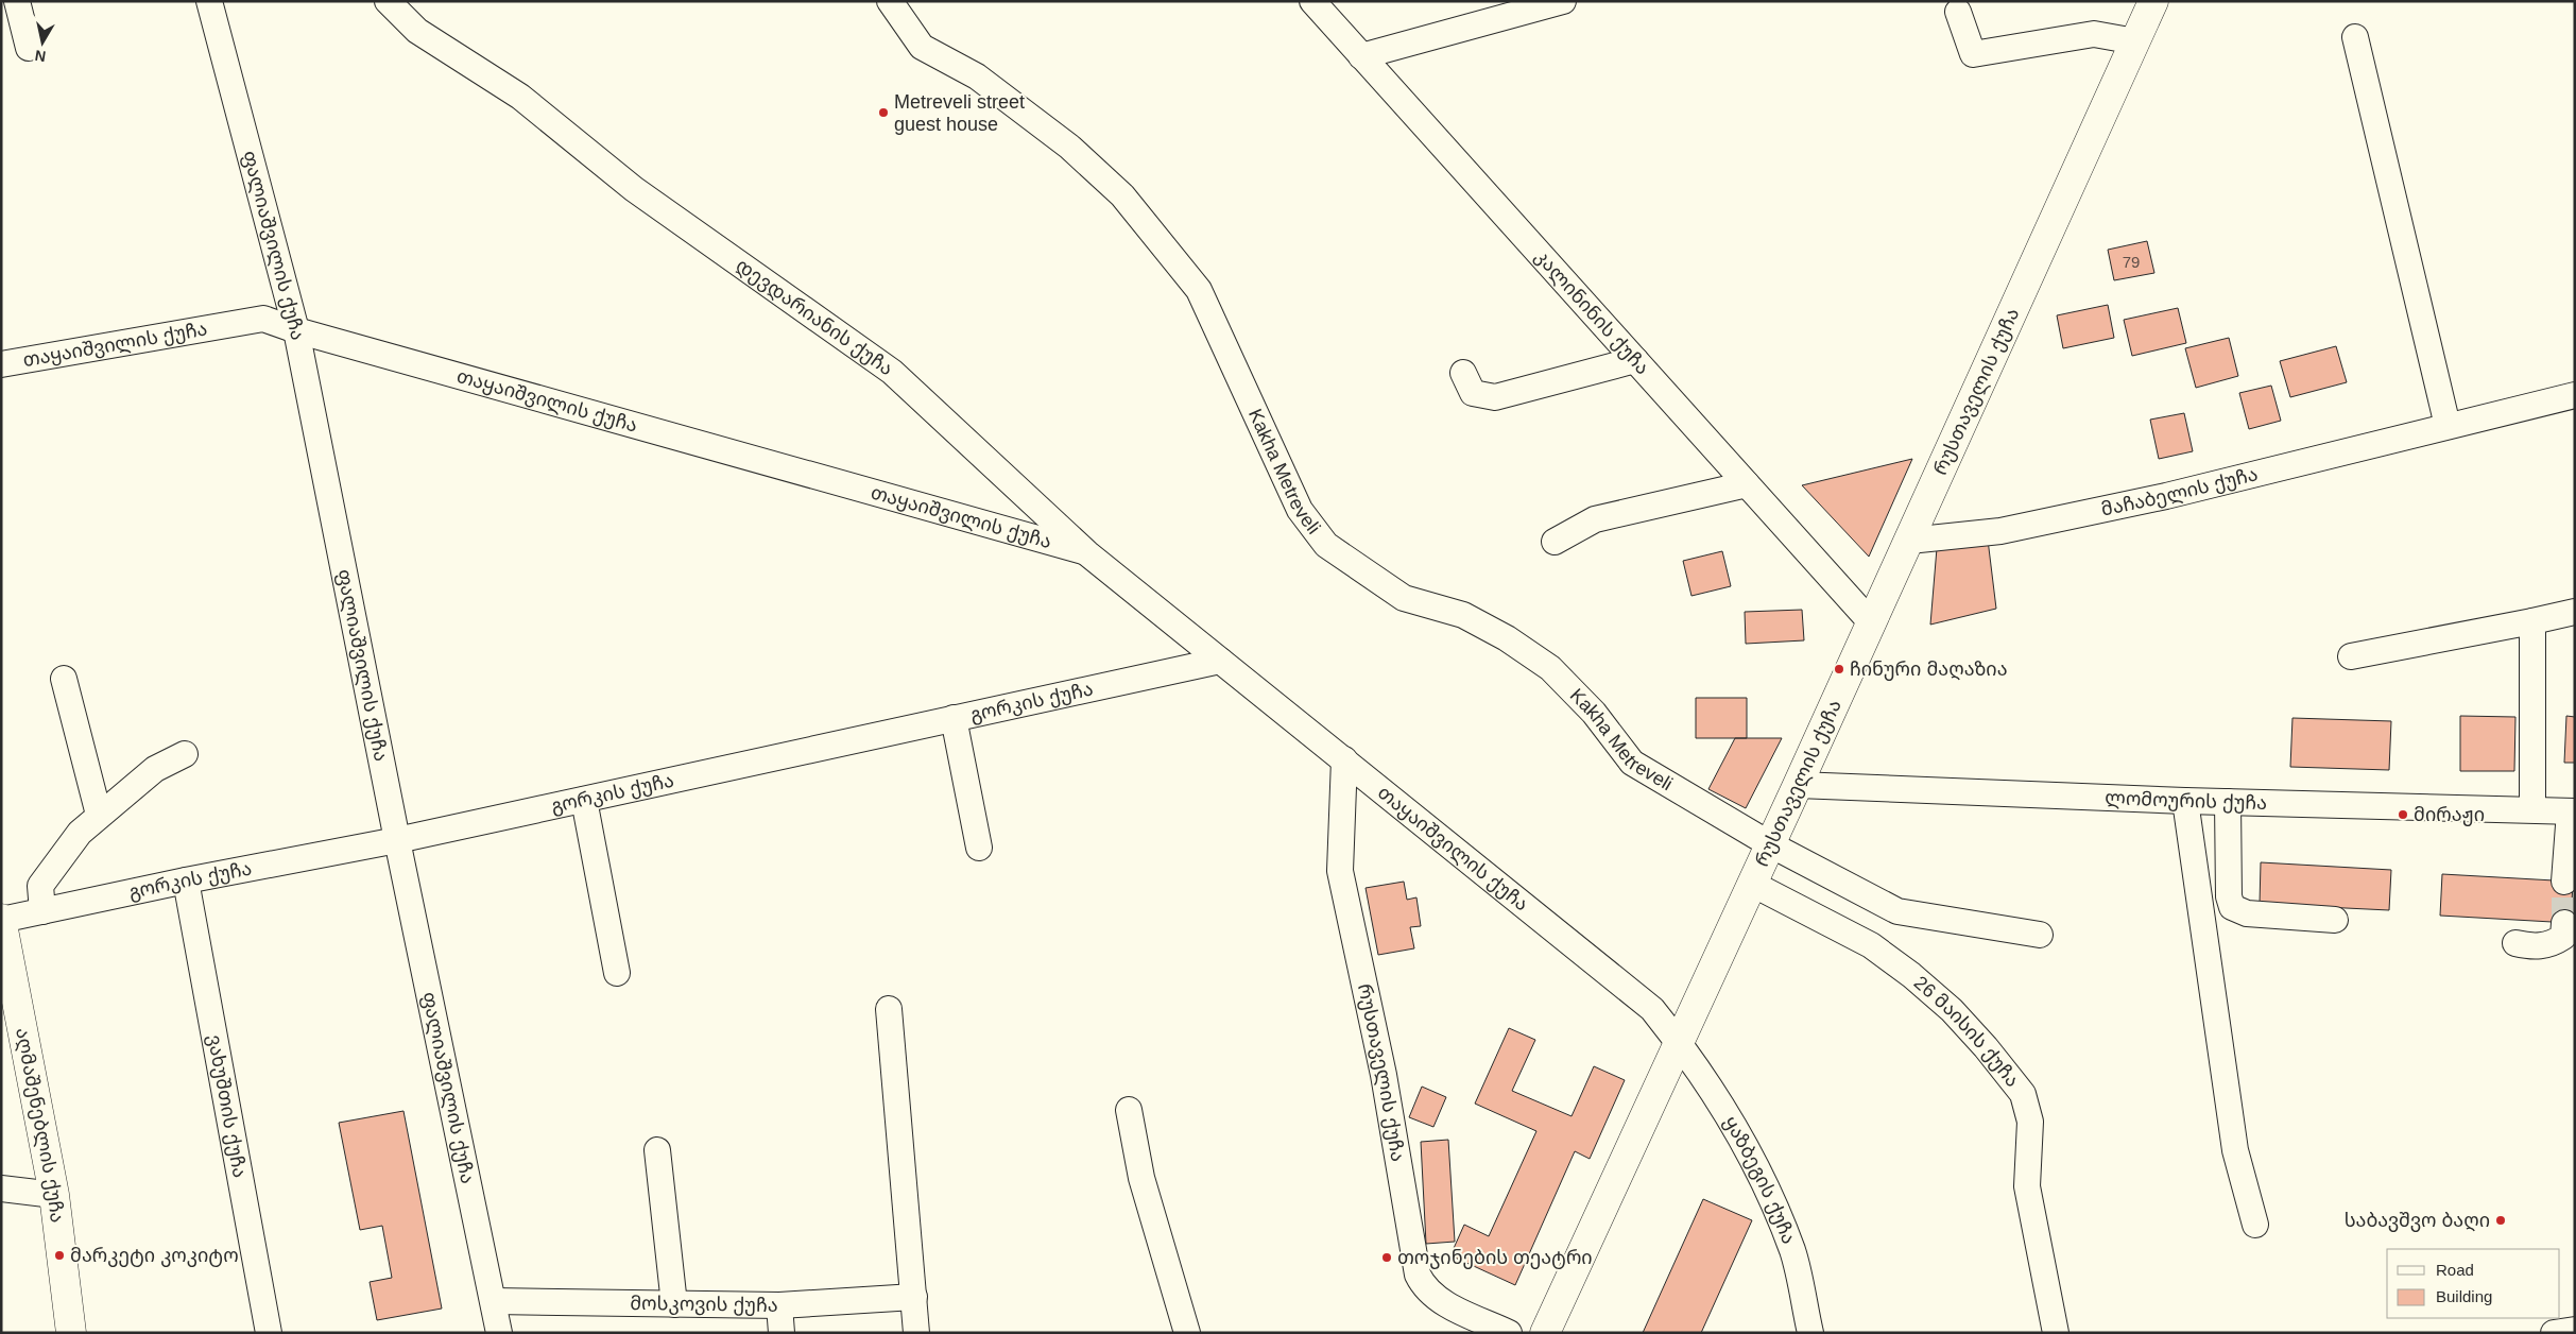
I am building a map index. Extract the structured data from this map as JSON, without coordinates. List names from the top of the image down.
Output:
{
  "streets": {
    "main road": ["რუსთაველის ქუჩა", "აღმაშენებლის ქუჩა"],
    "street": [
      "ფალიაშვილის ქუჩა",
      "კალინინის ქუჩა",
      "დევდარიანის ქუჩა",
      "თაყაიშვილის ქუჩა",
      "Kakha Metreveli",
      "მაჩაბელის ქუჩა",
      "გორკის ქუჩა",
      "ლომოურის ქუჩა",
      "26 მაისის ქუჩა",
      "ვახუშთის ქუჩა",
      "ყაზბეგის ქუჩა",
      "მოსკოვის ქუჩა"
    ]
  },
  "crossings": [
    ["ფალიაშვილის ქუჩა", "თაყაიშვილის ქუჩა"],
    ["ფალიაშვილის ქუჩა", "გორკის ქუჩა"],
    ["ფალიაშვილის ქუჩა", "მოსკოვის ქუჩა"],
    ["კალინინის ქუჩა", "რუსთაველის ქუჩა"],
    ["დევდარიანის ქუჩა", "თაყაიშვილის ქუჩა"],
    ["დევდარიანის ქუჩა", "გორკის ქუჩა"],
    ["თაყაიშვილის ქუჩა", "რუსთაველის ქუჩა"],
    ["თაყაიშვილის ქუჩა", "გორკის ქუჩა"],
    ["თაყაიშვილის ქუჩა", "ყაზბეგის ქუჩა"],
    ["რუსთაველის ქუჩა", "Kakha Metreveli"],
    ["რუსთაველის ქუჩა", "მაჩაბელის ქუჩა"],
    ["რუსთაველის ქუჩა", "ლომოურის ქუჩა"],
    ["რუსთაველის ქუჩა", "26 მაისის ქუჩა"],
    ["რუსთაველის ქუჩა", "ყაზბეგის ქუჩა"],
    ["გორკის ქუჩა", "ვახუშთის ქუჩა"],
    ["გორკის ქუჩა", "აღმაშენებლის ქუჩა"]
  ],
  "places": [
    "Metreveli street guest house",
    "ჩინური მაღაზია",
    "მირაჟი",
    "საბავშვო ბაღი",
    "მარკეტი კოკიტო",
    "თოჯინების თეატრი"
  ],
  "house_numbers": ["79"],
  "legend": ["Road", "Building"],
  "north": "bottom"
}
